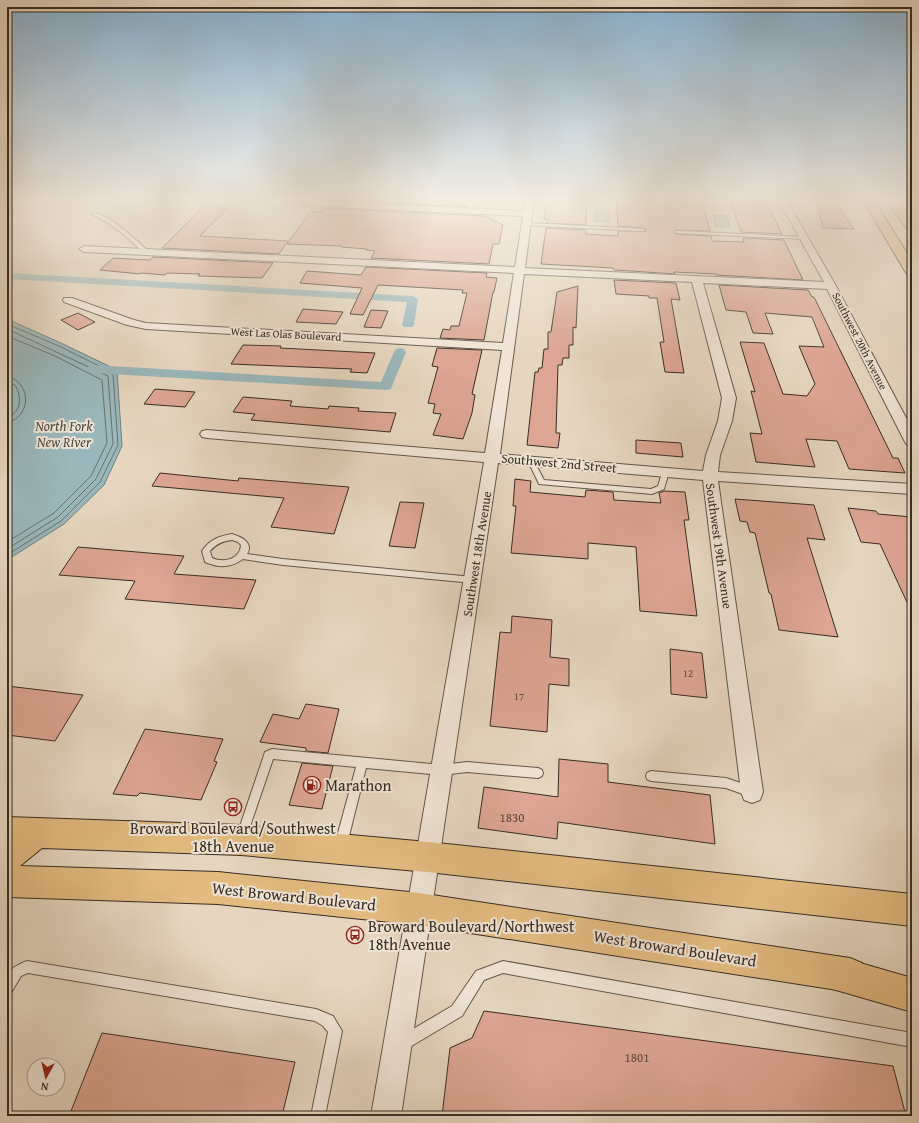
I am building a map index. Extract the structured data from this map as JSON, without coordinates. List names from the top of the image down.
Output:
{
  "streets": {
    "main road": ["West Broward Boulevard"],
    "street": [
      "West Las Olas Boulevard",
      "Southwest 20th Avenue",
      "Southwest 2nd Street",
      "Southwest 19th Avenue",
      "Southwest 18th Avenue"
    ]
  },
  "crossings": [
    ["West Las Olas Boulevard", "Southwest 18th Avenue"],
    ["Southwest 2nd Street", "Southwest 19th Avenue"],
    ["Southwest 2nd Street", "Southwest 18th Avenue"],
    ["Southwest 18th Avenue", "West Broward Boulevard"]
  ],
  "water": ["North Fork New River"],
  "places": {
    "fuel station": ["Marathon"],
    "bus stop": ["Broward Boulevard/Southwest 18th Avenue", "Broward Boulevard/Northwest 18th Avenue"]
  },
  "house_numbers": [
    "12",
    "17",
    "1830",
    "1801"
  ],
  "north": "bottom"
}
